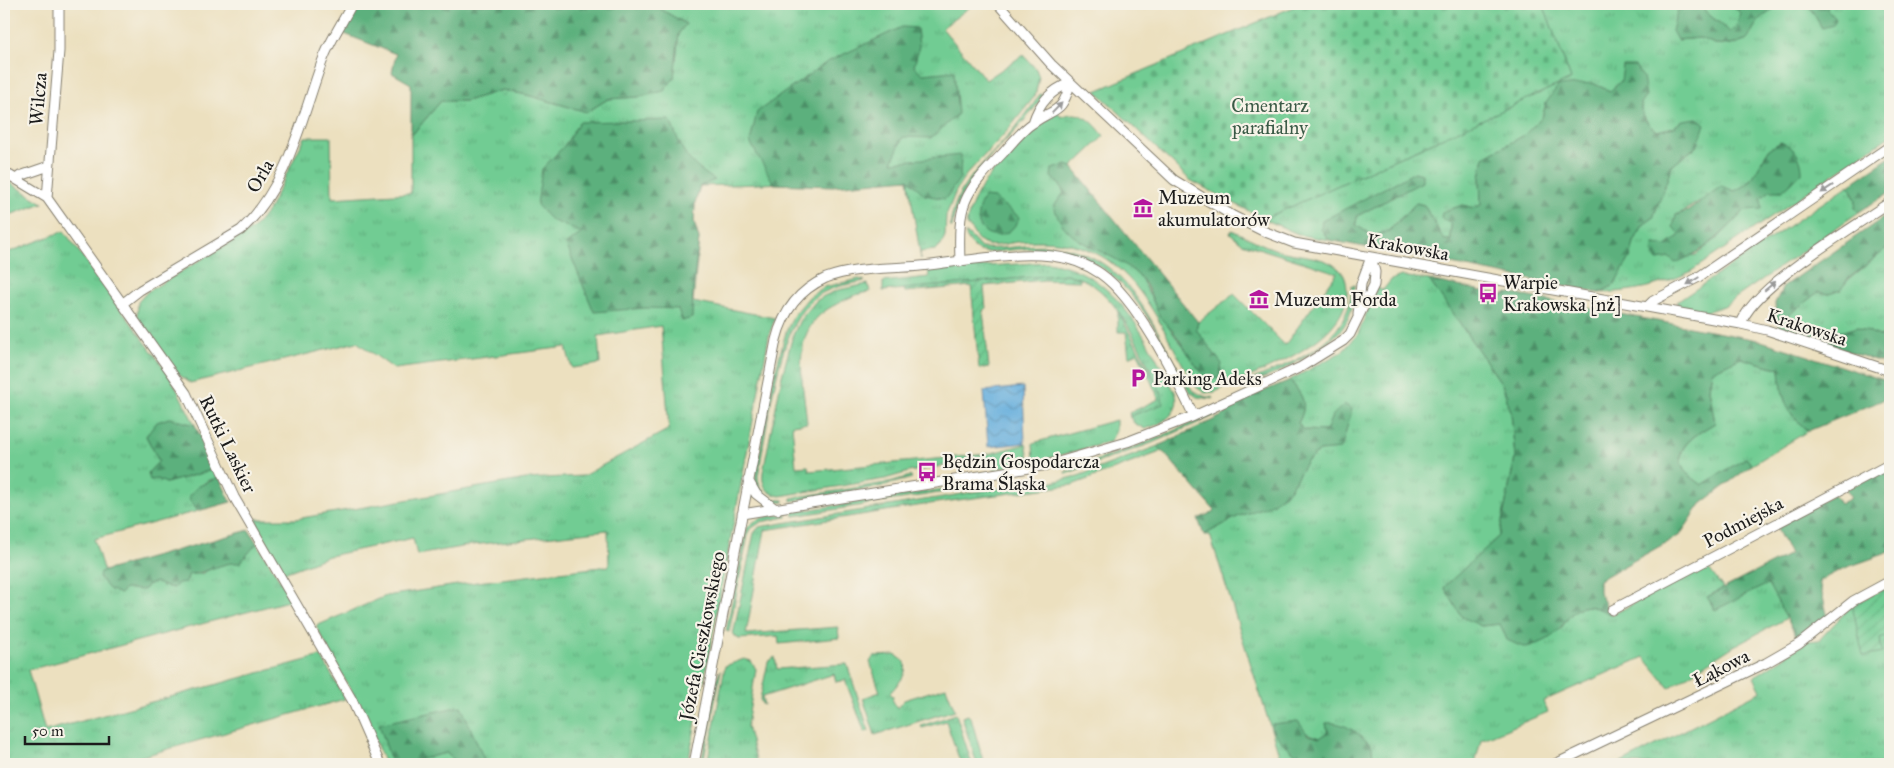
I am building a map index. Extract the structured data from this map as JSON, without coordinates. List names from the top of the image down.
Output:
{
  "streets": {
    "street": [
      "Wilcza",
      "Orla",
      "Krakowska",
      "Rutki Laskier",
      "Podmiejska",
      "Józefa Cieszkowskiego",
      "Łąkowa"
    ]
  },
  "crossings": [
    ["Wilcza", "Rutki Laskier"],
    ["Orla", "Rutki Laskier"]
  ],
  "parks": ["Cmentarz parafialny"],
  "places": {
    "museum": ["Muzeum akumulatorów", "Muzeum Forda"],
    "bus stop": ["Warpie Krakowska [nż]", "Będzin Gospodarcza Brama Śląska"],
    "parking": ["Parking Adeks"]
  },
  "scale_bar": "50 m"
}
